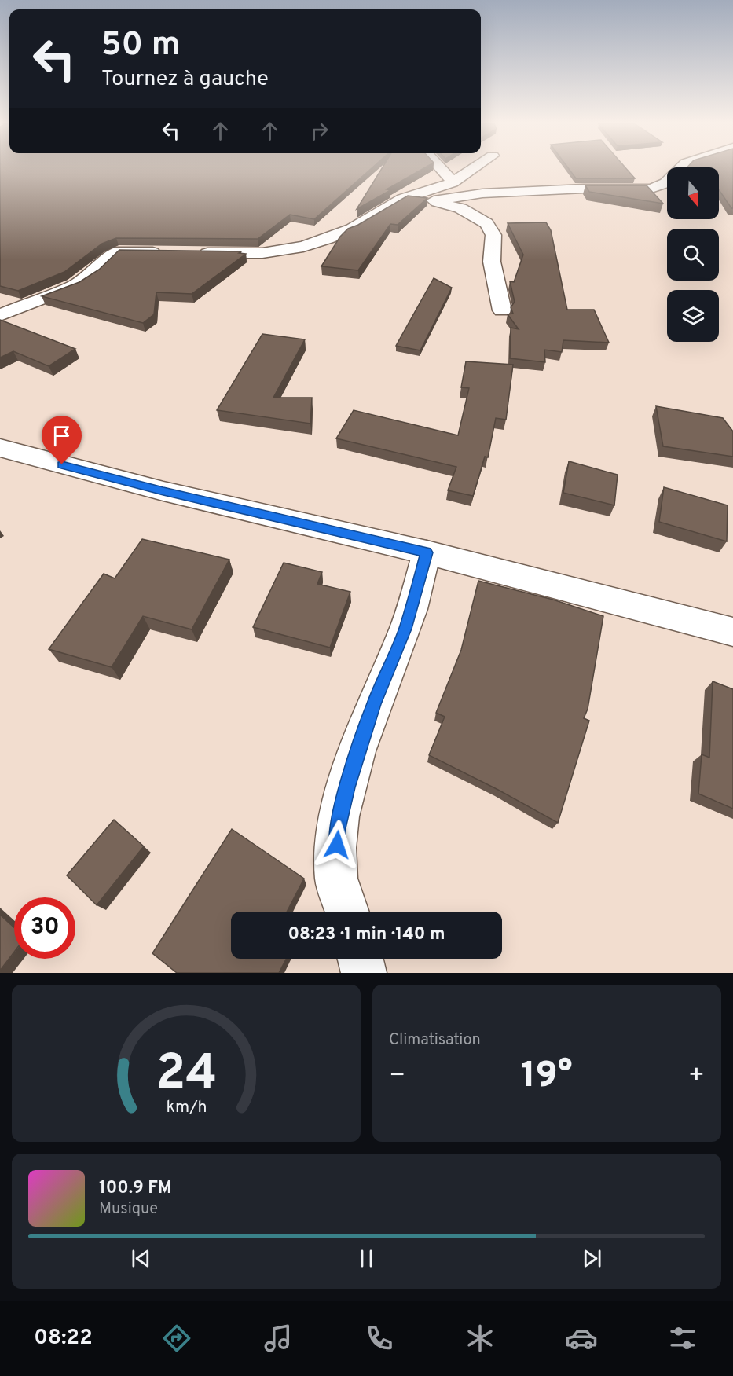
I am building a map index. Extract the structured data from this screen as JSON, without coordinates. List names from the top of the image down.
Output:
{
  "north": "bottom",
  "page": {
    "turn": ["50 m", "Tournez à gauche"],
    "limit": "30",
    "trip": "08:23 · 1 min · 140 m",
    "tile": "Climatisation",
    "heat": ["−", "19°", "+"],
    "song": ["100.9 FM", "Musique"],
    "tabs": "08:22",
    "gauge": ["24", "km/h"]
  }
}
